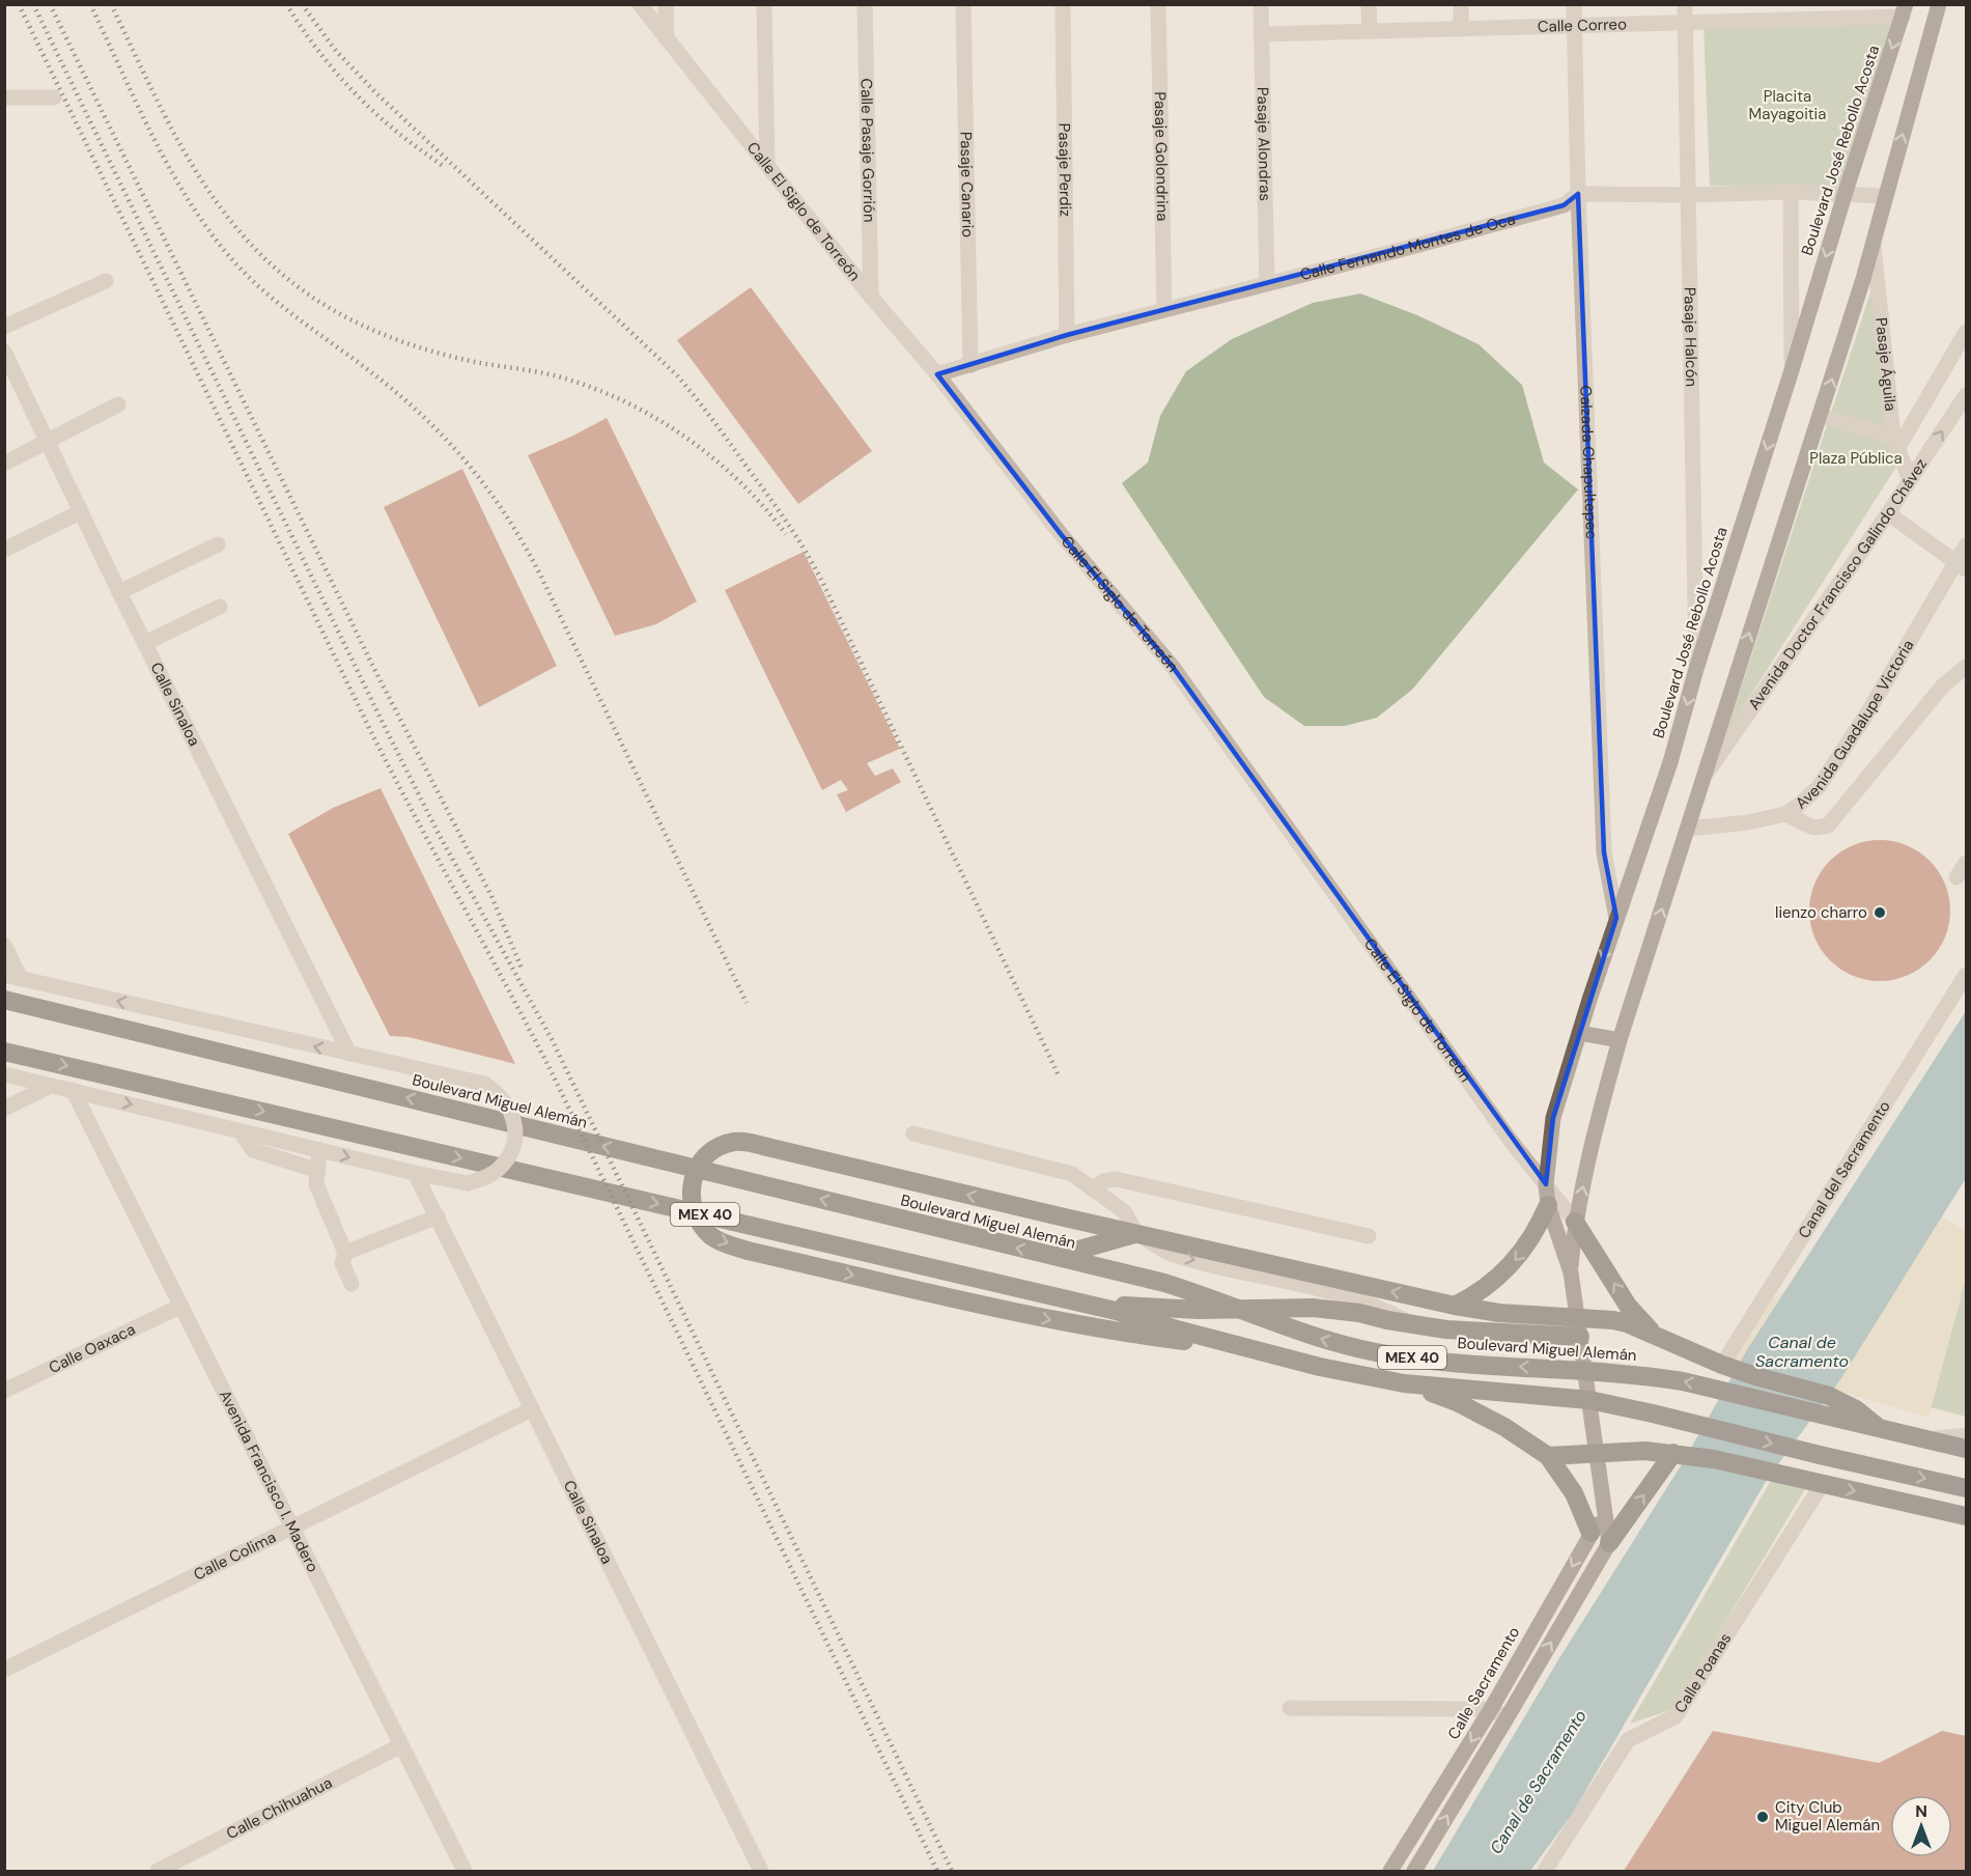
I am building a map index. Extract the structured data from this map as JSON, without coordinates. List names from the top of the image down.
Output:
{
  "streets": {
    "highway": ["Boulevard Miguel Alemán", "MEX 40"],
    "main road": ["Boulevard José Rebollo Acosta", "Calle Sacramento"],
    "street": [
      "Calle Correo",
      "Pasaje Alondras",
      "Calle Pasaje Gorrión",
      "Pasaje Golondrina",
      "Pasaje Perdiz",
      "Pasaje Canario",
      "Calle El Siglo de Torreón",
      "Calle Fernando Montes de Oca",
      "Pasaje Halcón",
      "Pasaje Águila",
      "Calzada Chapultepec",
      "Avenida Doctor Francisco Galindo Chávez",
      "Calle Sinaloa",
      "Avenida Guadalupe Victoria",
      "Canal del Sacramento",
      "Calle Oaxaca",
      "Avenida Francisco I. Madero",
      "Calle Colima",
      "Calle Poanas",
      "Calle Chihuahua"
    ]
  },
  "crossings": [
    ["Calle Correo", "Pasaje Alondras"],
    ["Calle Correo", "Boulevard José Rebollo Acosta"],
    ["Calle Correo", "Pasaje Halcón"],
    ["Calle Correo", "Calzada Chapultepec"],
    ["Pasaje Alondras", "Calle Fernando Montes de Oca"],
    ["Calle Pasaje Gorrión", "Calle El Siglo de Torreón"],
    ["Boulevard José Rebollo Acosta", "Calle El Siglo de Torreón"],
    ["Boulevard José Rebollo Acosta", "Calle Fernando Montes de Oca"],
    ["Boulevard José Rebollo Acosta", "Pasaje Halcón"],
    ["Boulevard José Rebollo Acosta", "Pasaje Águila"],
    ["Boulevard José Rebollo Acosta", "Calzada Chapultepec"],
    ["Boulevard José Rebollo Acosta", "Avenida Doctor Francisco Galindo Chávez"],
    ["Boulevard José Rebollo Acosta", "Avenida Guadalupe Victoria"],
    ["Boulevard José Rebollo Acosta", "Boulevard Miguel Alemán"],
    ["Boulevard José Rebollo Acosta", "MEX 40"],
    ["Pasaje Golondrina", "Calle Fernando Montes de Oca"],
    ["Pasaje Perdiz", "Calle Fernando Montes de Oca"],
    ["Pasaje Canario", "Calle Fernando Montes de Oca"],
    ["Calle El Siglo de Torreón", "Calle Fernando Montes de Oca"],
    ["Calle Fernando Montes de Oca", "Pasaje Halcón"],
    ["Calle Fernando Montes de Oca", "Calzada Chapultepec"],
    ["Pasaje Águila", "Avenida Doctor Francisco Galindo Chávez"],
    ["Calle Sinaloa", "Calle Colima"],
    ["Calle Oaxaca", "Avenida Francisco I. Madero"],
    ["Avenida Francisco I. Madero", "Calle Colima"],
    ["Avenida Francisco I. Madero", "Calle Chihuahua"]
  ],
  "water": ["Canal de Sacramento"],
  "parks": ["Placita Mayagoitia", "Plaza Pública"],
  "places": ["lienzo charro", "City Club Miguel Alemán"],
  "north": "top"
}
